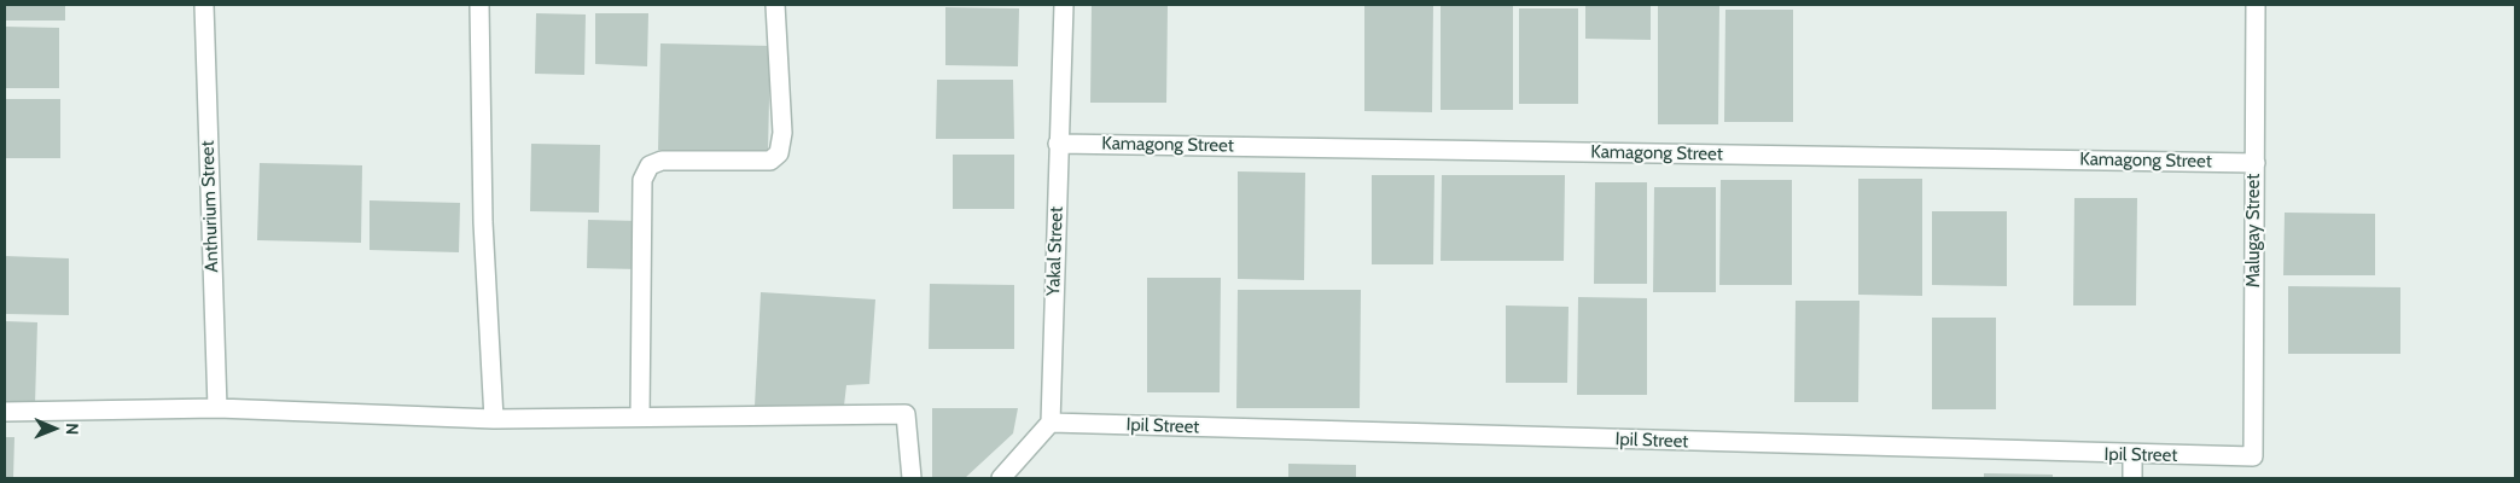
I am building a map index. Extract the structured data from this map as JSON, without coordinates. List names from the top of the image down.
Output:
{
  "streets": {
    "street": [
      "Kamagong Street",
      "Anthurium Street",
      "Malugay Street",
      "Yakal Street",
      "Ipil Street"
    ]
  },
  "crossings": [
    ["Kamagong Street", "Malugay Street"],
    ["Kamagong Street", "Yakal Street"],
    ["Malugay Street", "Ipil Street"],
    ["Yakal Street", "Ipil Street"]
  ],
  "north": "right"
}
